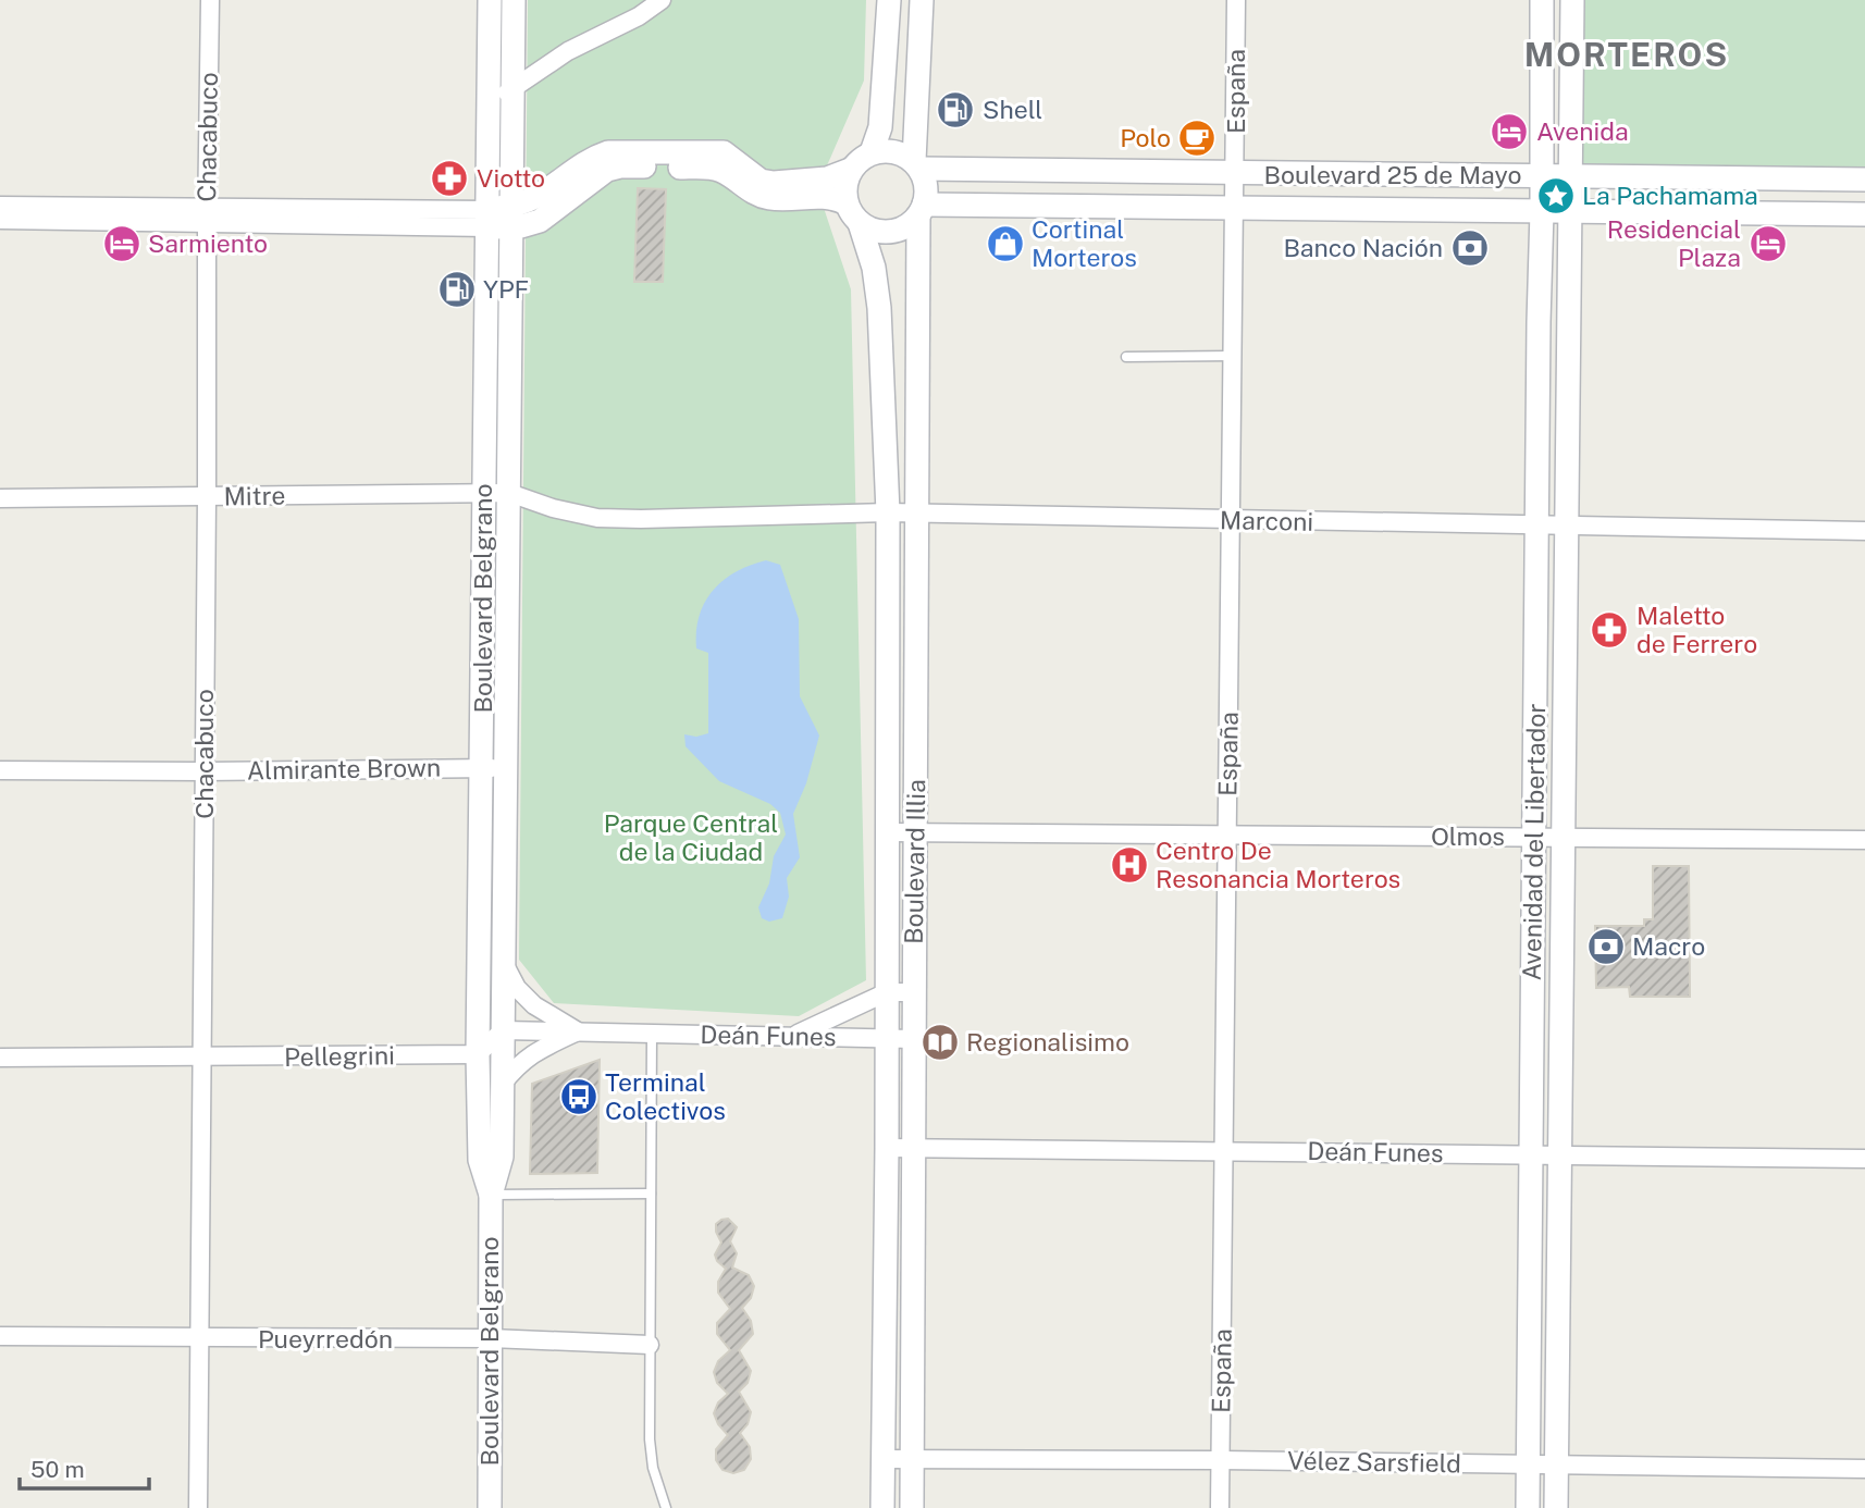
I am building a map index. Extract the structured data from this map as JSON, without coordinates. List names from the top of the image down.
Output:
{
  "streets": {
    "street": [
      "España",
      "Chacabuco",
      "Boulevard 25 de Mayo",
      "Mitre",
      "Marconi",
      "Boulevard Belgrano",
      "Almirante Brown",
      "Olmos",
      "Avenidad del Libertador",
      "Boulevard Illia",
      "Deán Funes",
      "Pellegrini",
      "Pueyrredón",
      "Vélez Sarsfield"
    ]
  },
  "crossings": [
    ["España", "Boulevard 25 de Mayo"],
    ["España", "Marconi"],
    ["España", "Olmos"],
    ["España", "Deán Funes"],
    ["España", "Vélez Sarsfield"],
    ["Chacabuco", "Mitre"],
    ["Chacabuco", "Almirante Brown"],
    ["Chacabuco", "Pellegrini"],
    ["Chacabuco", "Pueyrredón"],
    ["Boulevard 25 de Mayo", "Avenidad del Libertador"],
    ["Boulevard 25 de Mayo", "Boulevard Illia"],
    ["Mitre", "Marconi"],
    ["Mitre", "Boulevard Belgrano"],
    ["Marconi", "Avenidad del Libertador"],
    ["Marconi", "Boulevard Illia"],
    ["Boulevard Belgrano", "Almirante Brown"],
    ["Boulevard Belgrano", "Pellegrini"],
    ["Boulevard Belgrano", "Pueyrredón"],
    ["Olmos", "Avenidad del Libertador"],
    ["Olmos", "Boulevard Illia"],
    ["Avenidad del Libertador", "Deán Funes"],
    ["Avenidad del Libertador", "Vélez Sarsfield"],
    ["Boulevard Illia", "Deán Funes"],
    ["Boulevard Illia", "Vélez Sarsfield"]
  ],
  "districts": ["MORTEROS"],
  "parks": ["Parque Central de la Ciudad"],
  "places": {
    "fuel station": ["Shell", "YPF"],
    "hotel": ["Avenida", "Sarmiento", "Residencial Plaza"],
    "cafe": ["Polo"],
    "pharmacy": ["Viotto", "Maletto de Ferrero"],
    "place": ["La Pachamama"],
    "shop": ["Cortinal Morteros"],
    "bank": ["Banco Nación", "Macro"],
    "hospital": ["Centro De Resonancia Morteros"],
    "library": ["Regionalisimo"],
    "bus stop": ["Terminal Colectivos"]
  },
  "scale_bar": "50 m"
}
